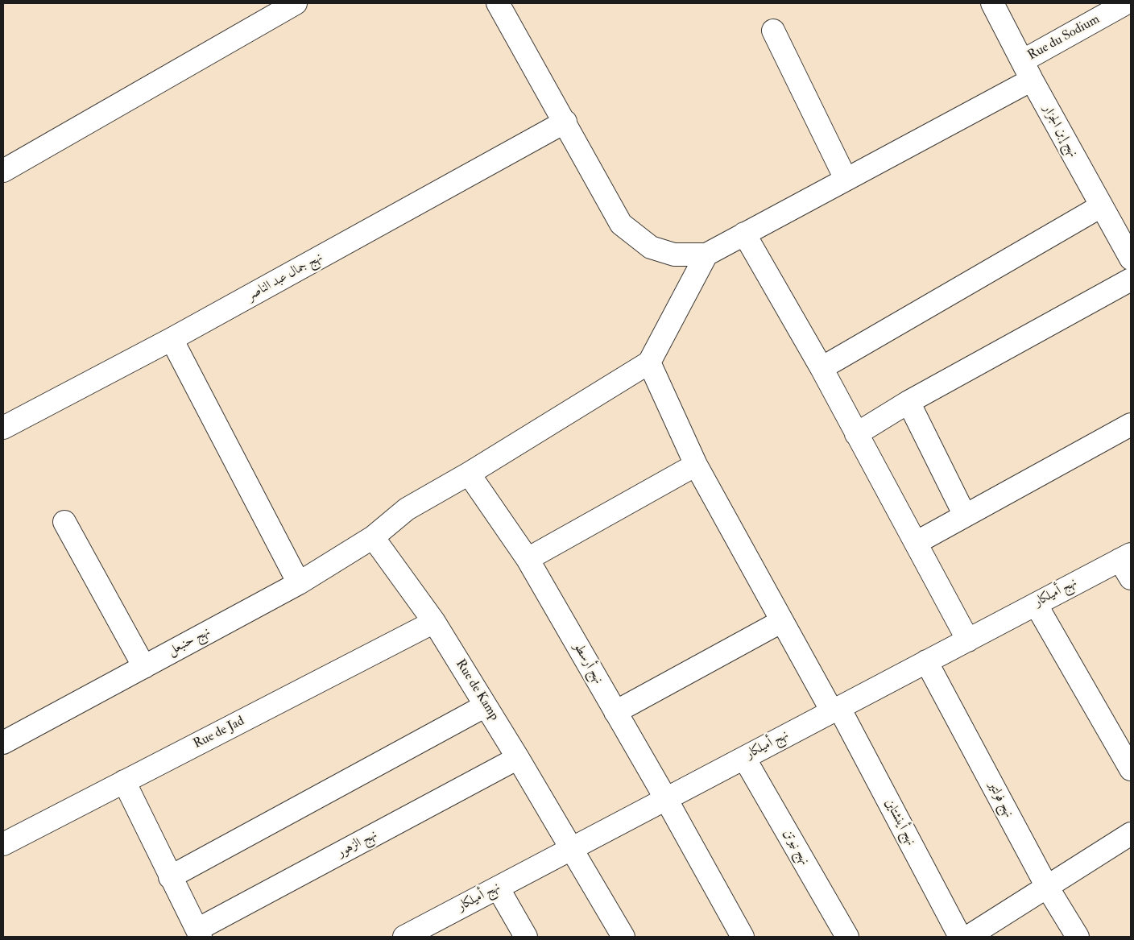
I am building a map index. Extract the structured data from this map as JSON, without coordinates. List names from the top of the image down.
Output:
{
  "streets": {
    "street": [
      "Rue du Sodium",
      "نهج إبن الجزار",
      "نهج جمال عبد الناصر",
      "نهج أميلكار",
      "نهج حنبعل",
      "نهج أرسطو",
      "Rue de Kamp",
      "Rue de Jad",
      "نهج فولتير",
      "نهج أينشتاين",
      "نهج الزهور",
      "نهج نيوتن"
    ]
  },
  "crossings": [
    ["Rue du Sodium", "نهج إبن الجزار"],
    ["نهج أميلكار", "نهج أرسطو"],
    ["نهج أميلكار", "Rue de Kamp"],
    ["نهج أميلكار", "نهج فولتير"],
    ["نهج أميلكار", "نهج أينشتاين"],
    ["نهج أميلكار", "نهج نيوتن"],
    ["نهج حنبعل", "نهج أرسطو"],
    ["نهج حنبعل", "Rue de Kamp"],
    ["نهج حنبعل", "نهج أينشتاين"],
    ["Rue de Kamp", "Rue de Jad"],
    ["Rue de Kamp", "نهج الزهور"]
  ]
}
